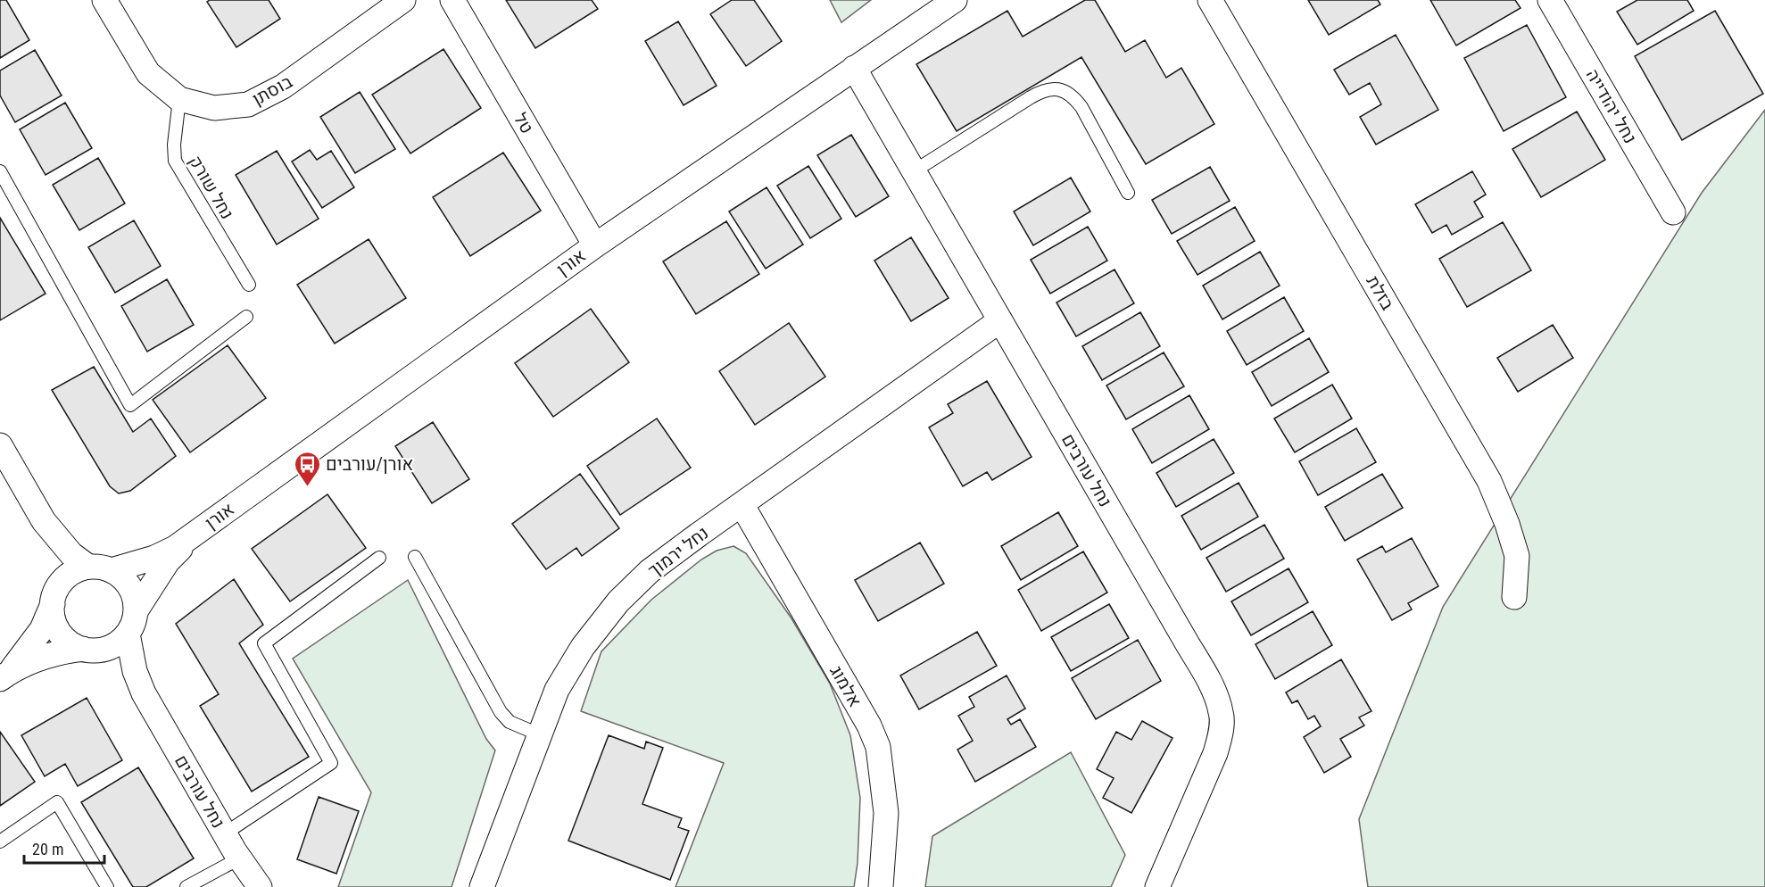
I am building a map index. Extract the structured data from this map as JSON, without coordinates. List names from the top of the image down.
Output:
{
  "streets": {
    "street": [
      "בוסתן",
      "נחל יהודייה",
      "טל",
      "אורן",
      "בזלת",
      "נחל עורבים",
      "נחל ירמוך",
      "אלמוג"
    ],
    "lane": ["נחל שורק"]
  },
  "crossings": [
    ["בוסתן", "נחל שורק"],
    ["טל", "אורן"],
    ["אורן", "נחל עורבים"],
    ["נחל עורבים", "נחל ירמוך"],
    ["נחל ירמוך", "אלמוג"]
  ],
  "places": {
    "bus stop": ["אורן/עורבים"]
  },
  "scale_bar": "20 m"
}
